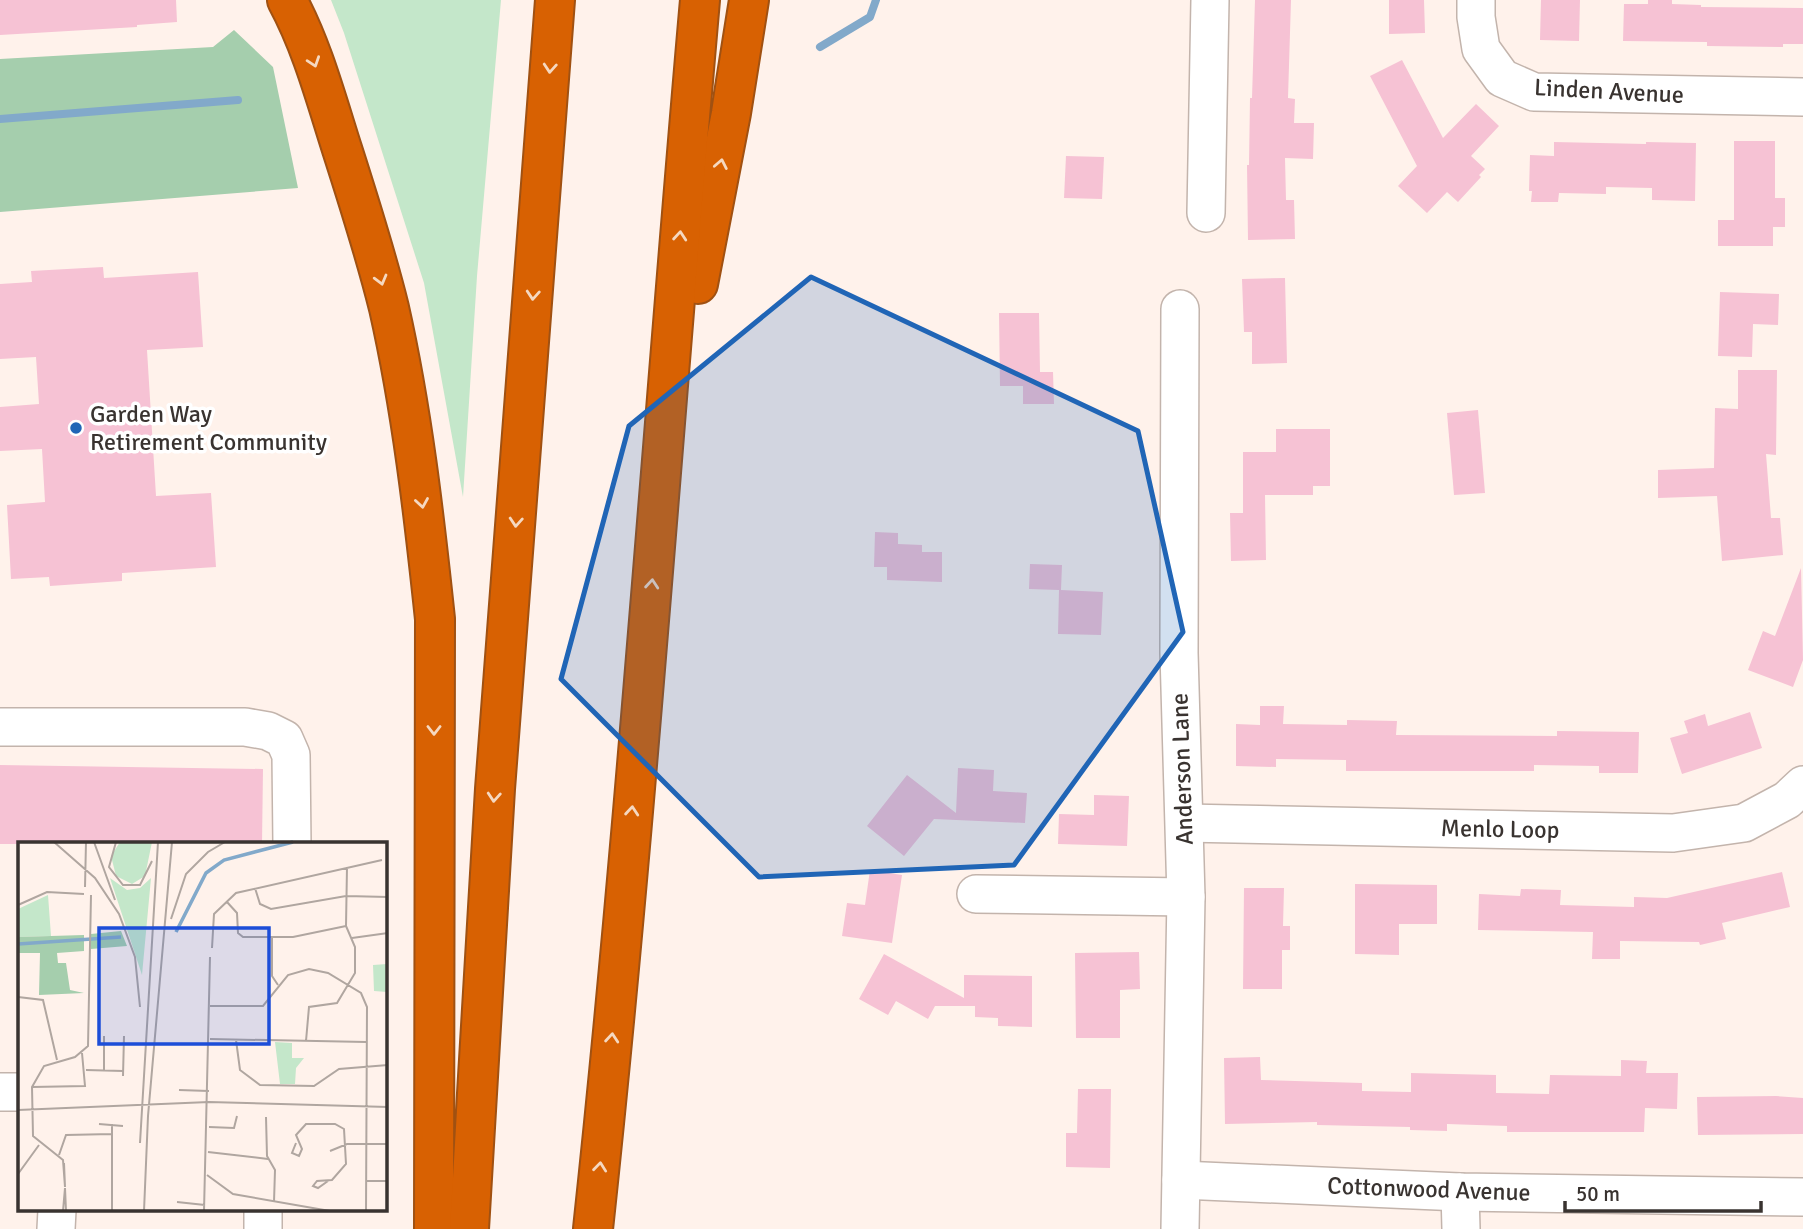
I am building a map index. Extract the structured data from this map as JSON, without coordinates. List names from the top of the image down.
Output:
{
  "streets": {
    "street": [
      "Linden Avenue",
      "Anderson Lane",
      "Menlo Loop",
      "Cottonwood Avenue"
    ]
  },
  "crossings": [
    ["Anderson Lane", "Menlo Loop"],
    ["Anderson Lane", "Cottonwood Avenue"]
  ],
  "places": ["Garden Way Retirement Community"],
  "scale_bar": "50 m"
}
